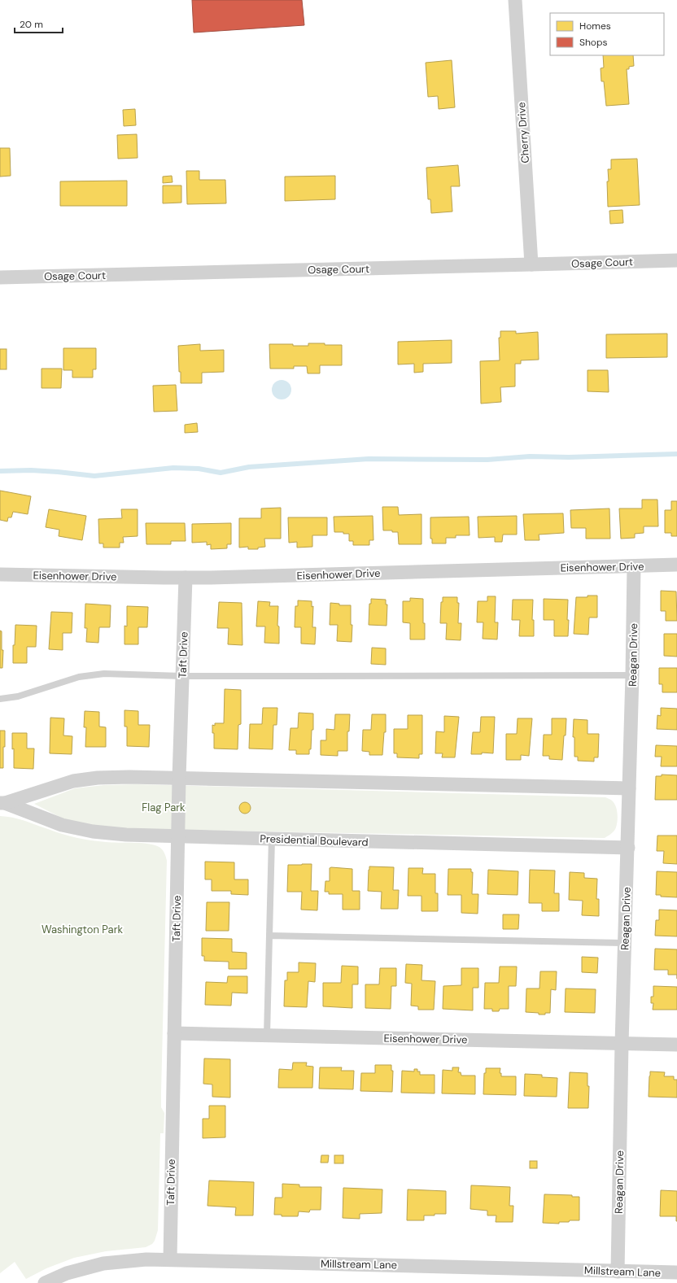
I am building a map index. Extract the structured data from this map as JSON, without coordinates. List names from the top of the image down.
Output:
{
  "streets": {
    "street": [
      "Cherry Drive",
      "Osage Court",
      "Eisenhower Drive",
      "Taft Drive",
      "Reagan Drive",
      "Presidential Boulevard",
      "Millstream Lane"
    ]
  },
  "crossings": [
    ["Cherry Drive", "Osage Court"],
    ["Eisenhower Drive", "Taft Drive"],
    ["Eisenhower Drive", "Reagan Drive"],
    ["Taft Drive", "Presidential Boulevard"],
    ["Taft Drive", "Millstream Lane"],
    ["Reagan Drive", "Presidential Boulevard"],
    ["Reagan Drive", "Millstream Lane"]
  ],
  "parks": ["Flag Park", "Washington Park"],
  "legend": ["Homes", "Shops"],
  "scale_bar": "20 m"
}
